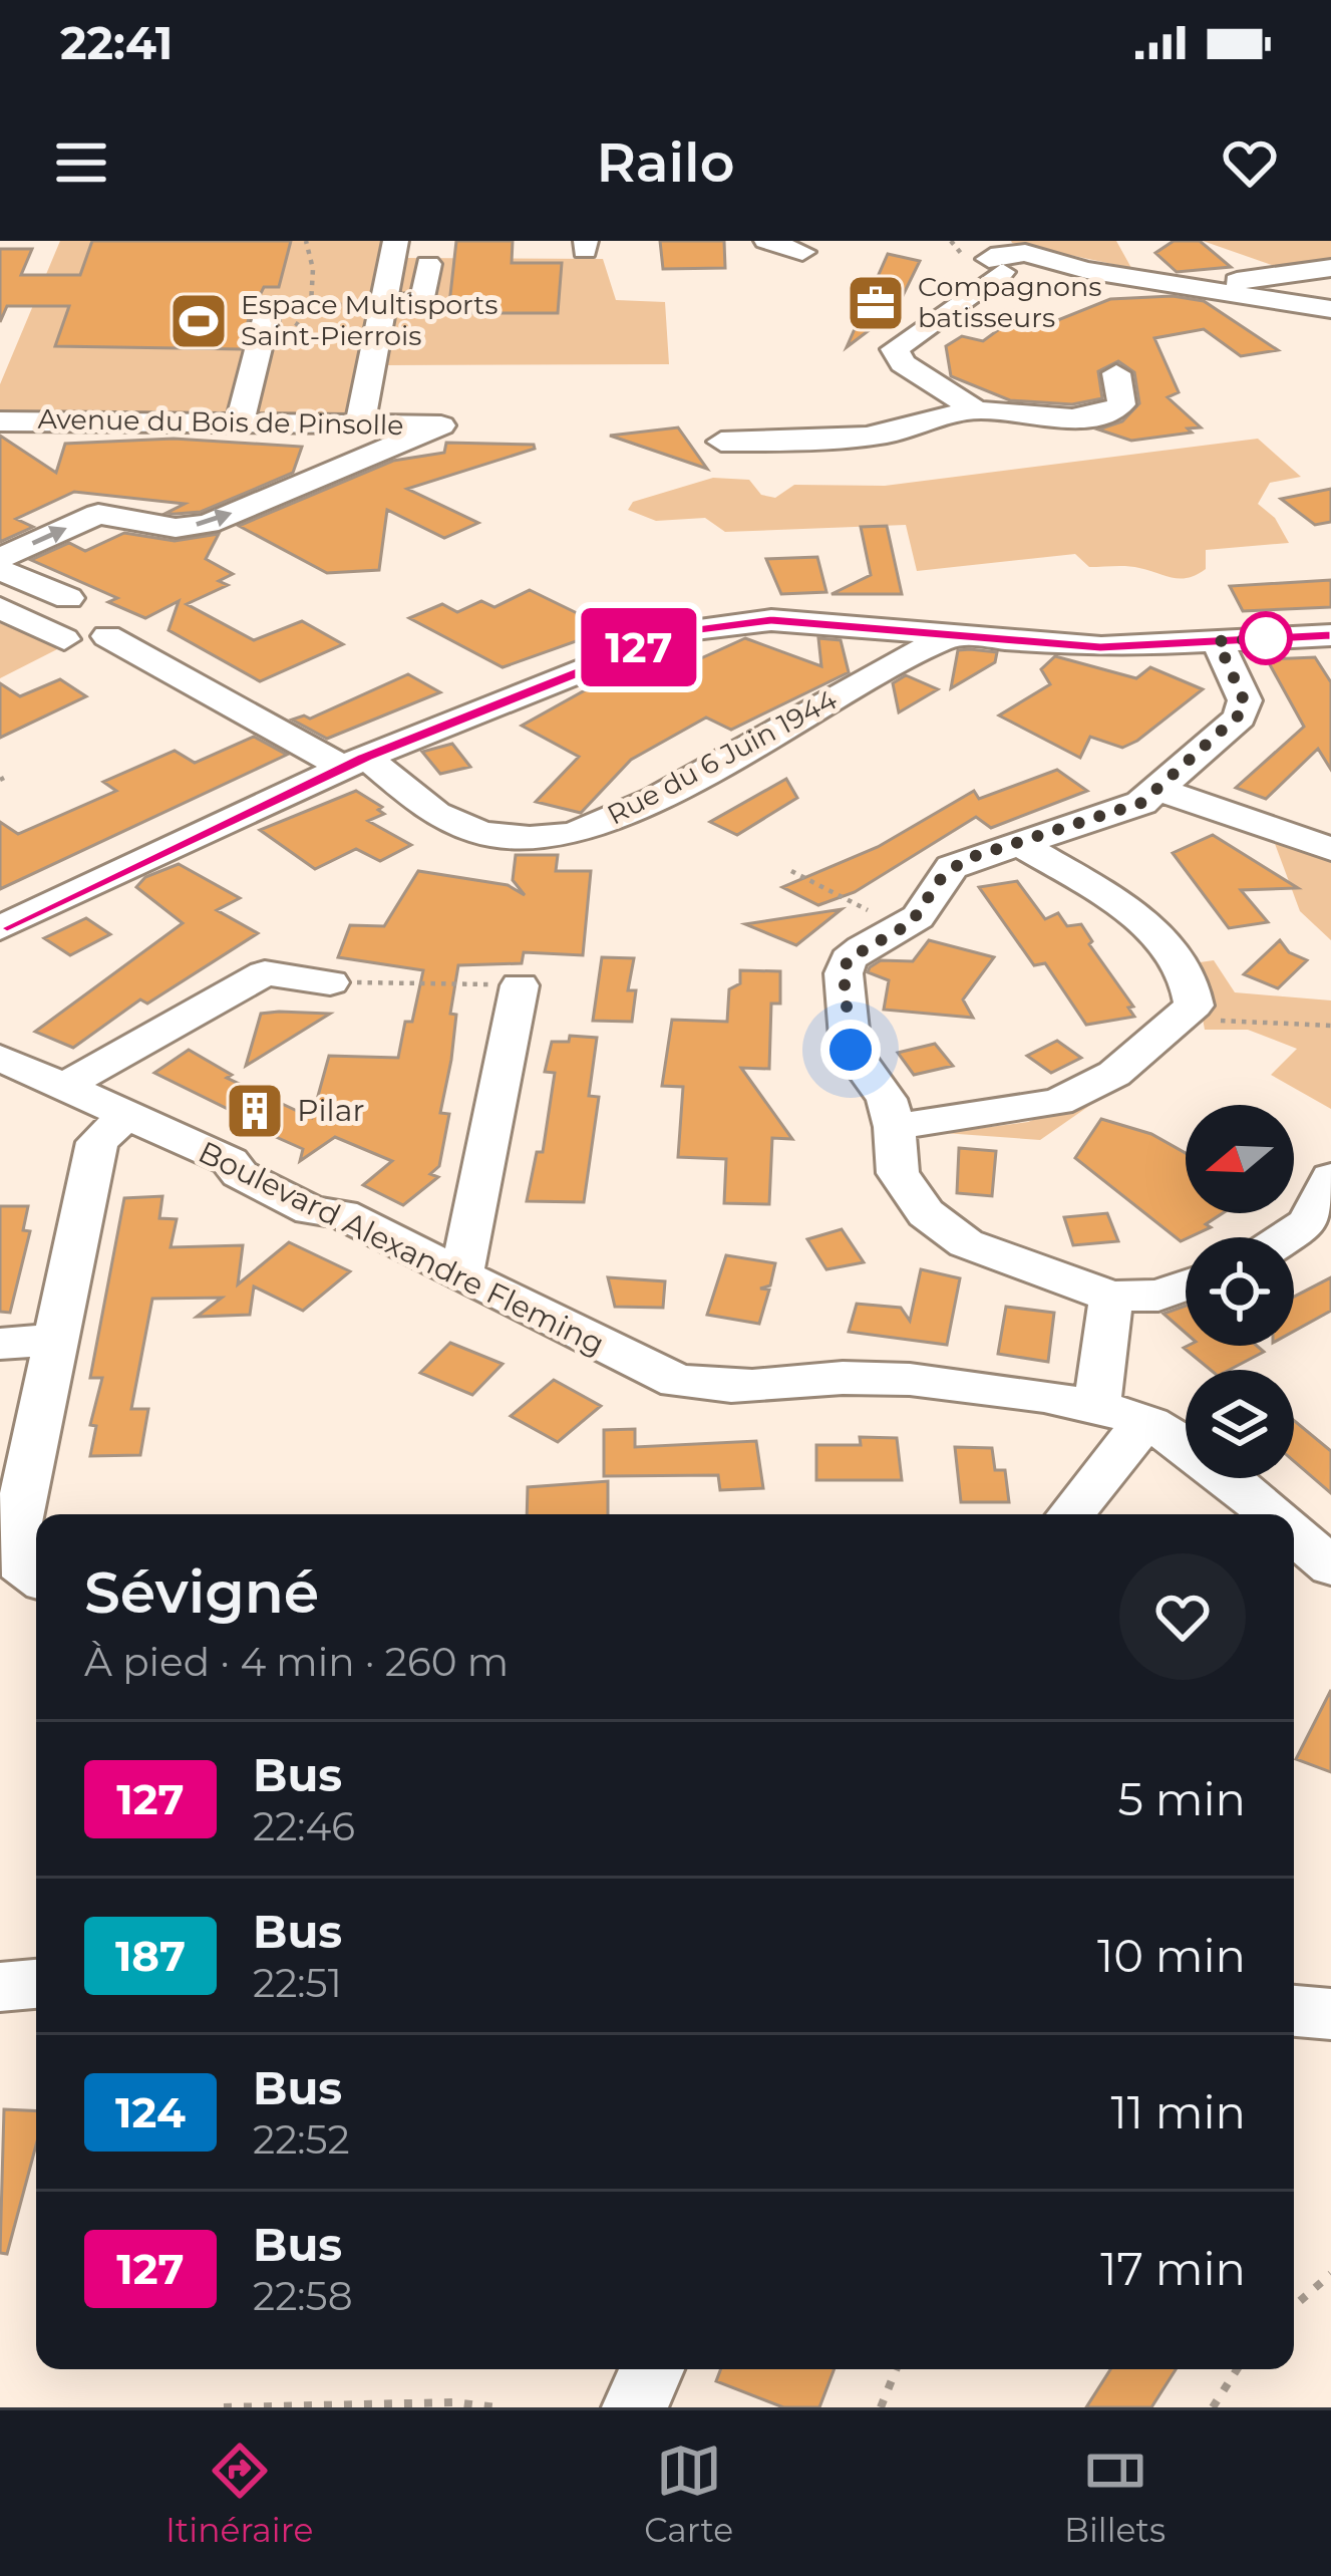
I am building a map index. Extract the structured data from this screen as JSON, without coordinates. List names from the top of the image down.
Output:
{
  "streets": {
    "street": ["Avenue du Bois de Pinsolle", "Rue du 6 Juin 1944", "Boulevard Alexandre Fleming"]
  },
  "places": {
    "office": ["Compagnons batisseurs"],
    "sports": ["Espace Multisports Saint-Pierrois"],
    "building": ["Pilar"]
  },
  "lines": ["bus line 127"],
  "north": "left",
  "page": {
    "status": "22:41",
    "header": "Railo",
    "on_map": "127",
    "heading": ["Sévigné", "À pied · 4 min · 260 m"],
    "list": [
      {
        "mark": "127",
        "name": "Bus",
        "note": "22:46",
        "value": "5 min"
      },
      {
        "mark": "187",
        "name": "Bus",
        "note": "22:51",
        "value": "10 min"
      },
      {
        "mark": "124",
        "name": "Bus",
        "note": "22:52",
        "value": "11 min"
      },
      {
        "mark": "127",
        "name": "Bus",
        "note": "22:58",
        "value": "17 min"
      }
    ],
    "tabs": ["Itinéraire", "Carte", "Billets"]
  }
}
